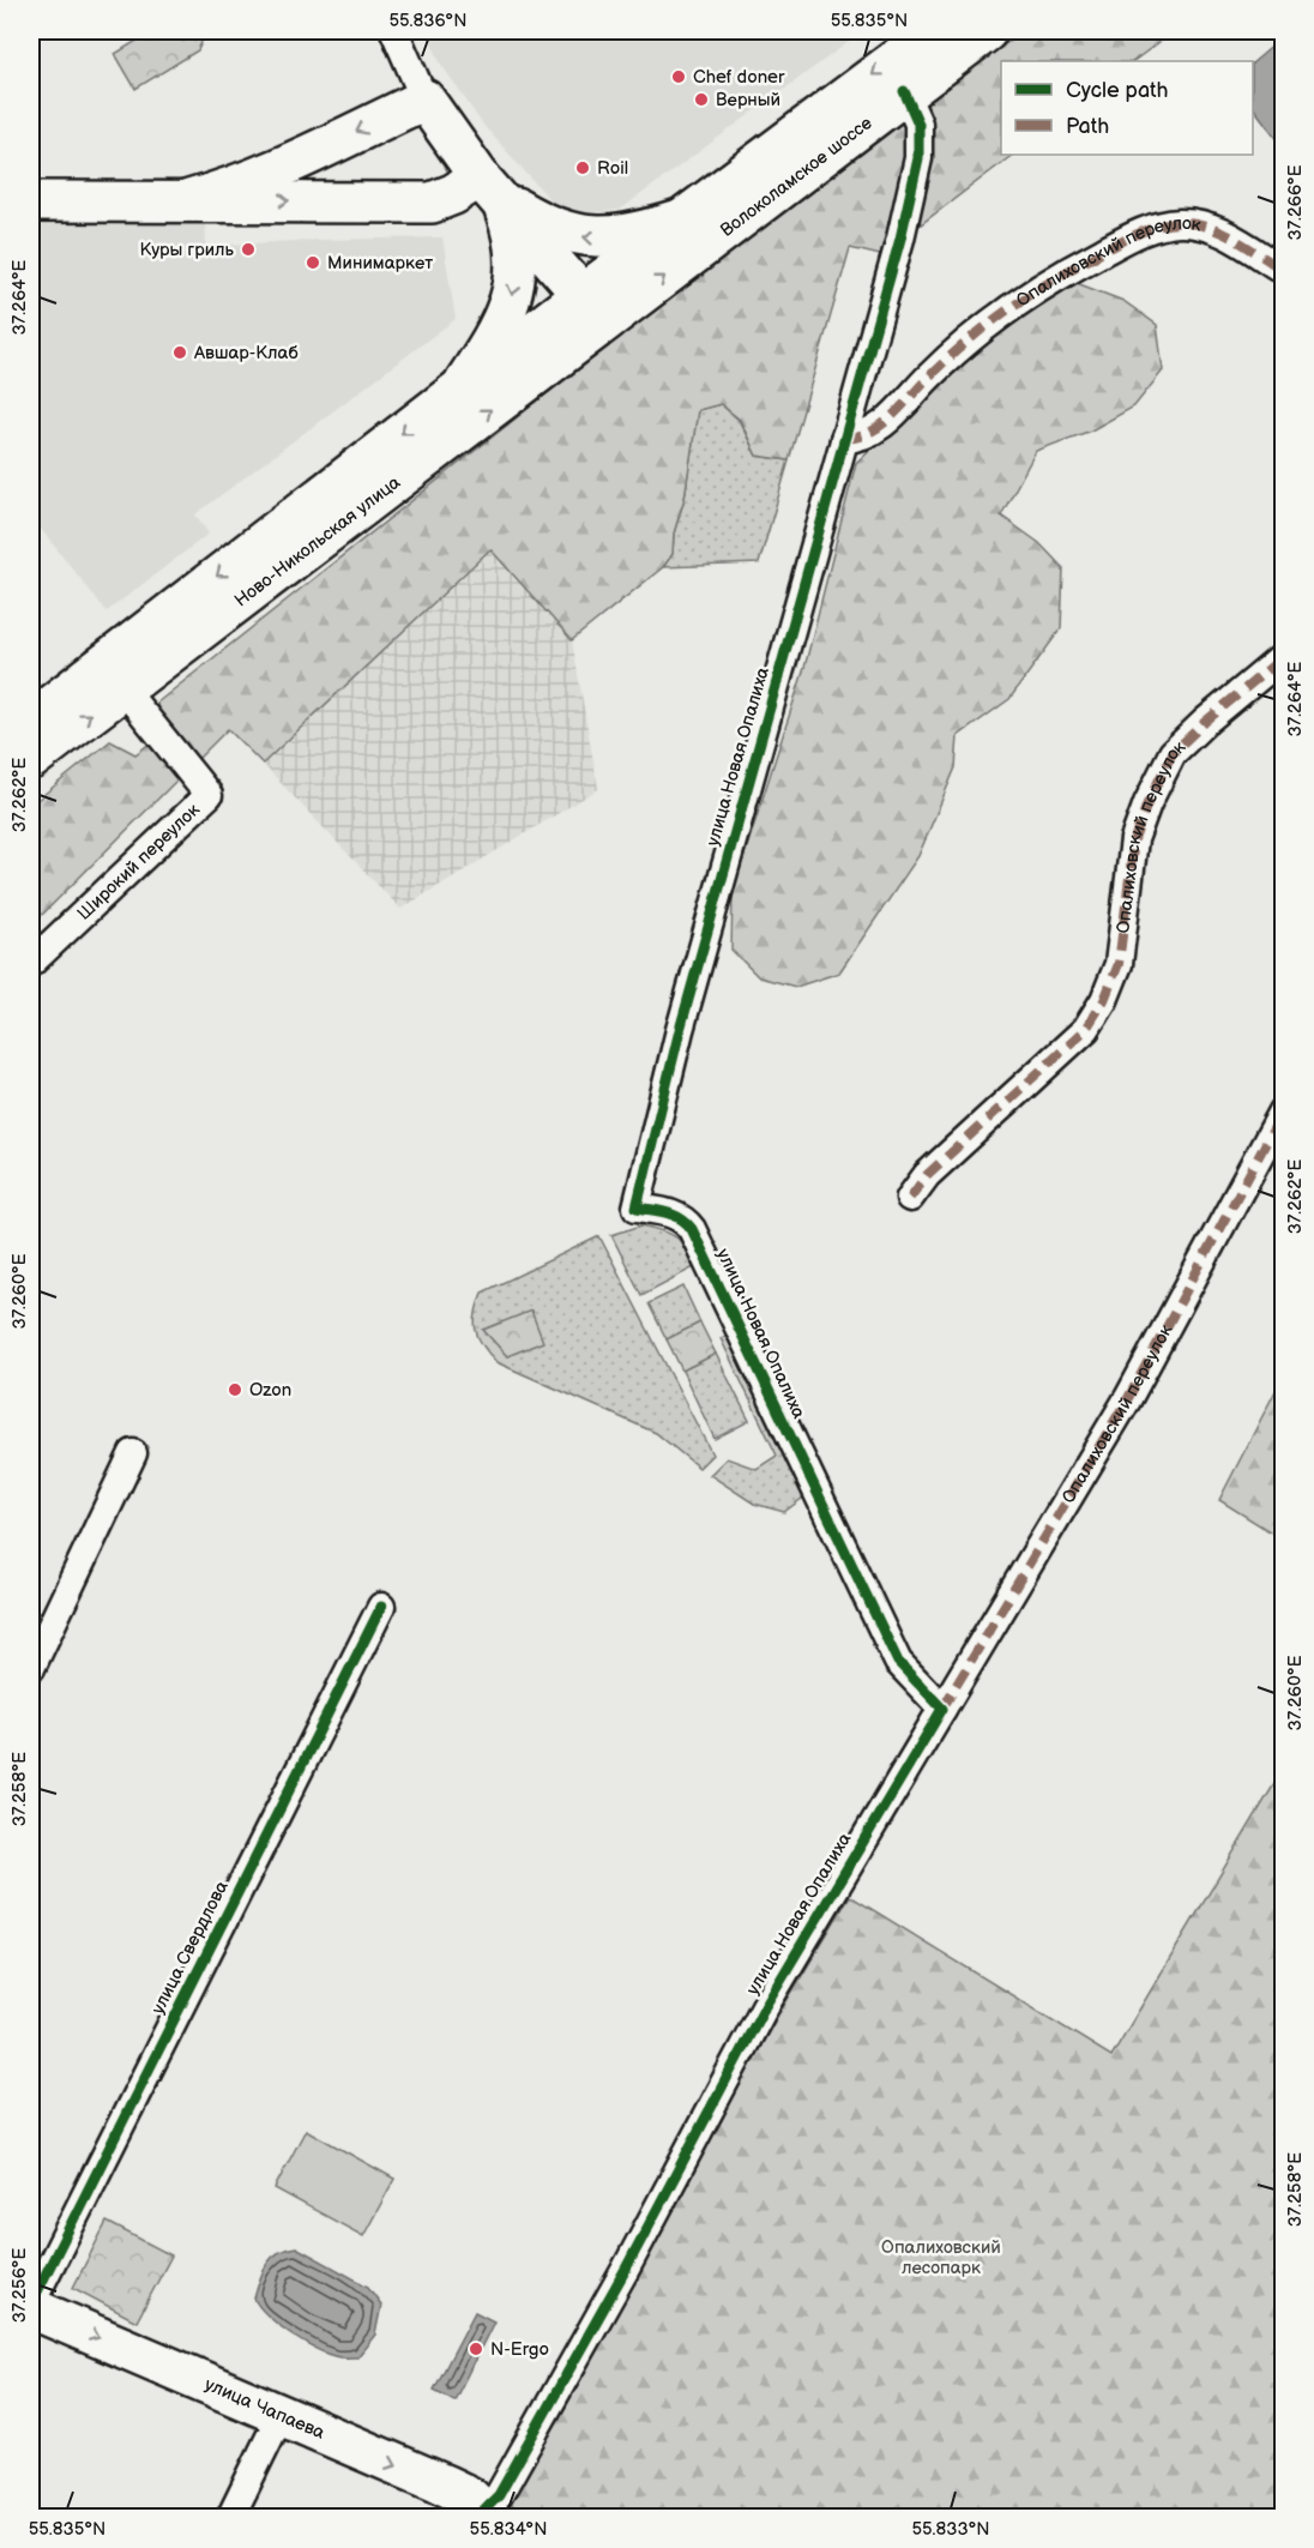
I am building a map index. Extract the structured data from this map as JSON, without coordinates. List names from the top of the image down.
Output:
{
  "streets": {
    "main road": ["Волоколамское шоссе", "Ново-Никольская улица", "улица Чапаева"],
    "street": [
      "Опалиховский переулок",
      "улица Новая Опалиха",
      "Широкий переулок",
      "улица Свердлова"
    ]
  },
  "crossings": [
    ["Волоколамское шоссе", "Ново-Никольская улица"],
    ["Волоколамское шоссе", "улица Новая Опалиха"],
    ["Опалиховский переулок", "улица Новая Опалиха"],
    ["Ново-Никольская улица", "Широкий переулок"],
    ["улица Новая Опалиха", "улица Чапаева"],
    ["улица Свердлова", "улица Чапаева"]
  ],
  "one_way": ["улица Чапаева"],
  "parks": ["Опалиховский лесопарк"],
  "places": [
    "Chef doner",
    "Верный",
    "Roil",
    "Куры гриль",
    "Минимаркет",
    "Авшар-Клаб",
    "Ozon",
    "N-Ergo"
  ],
  "legend": ["Cycle path", "Path"],
  "coordinates": [
    "55.836°N",
    "55.835°N",
    "37.266°E",
    "37.264°E",
    "37.262°E",
    "37.260°E",
    "37.258°E",
    "37.256°E",
    "55.834°N",
    "55.833°N"
  ]
}
